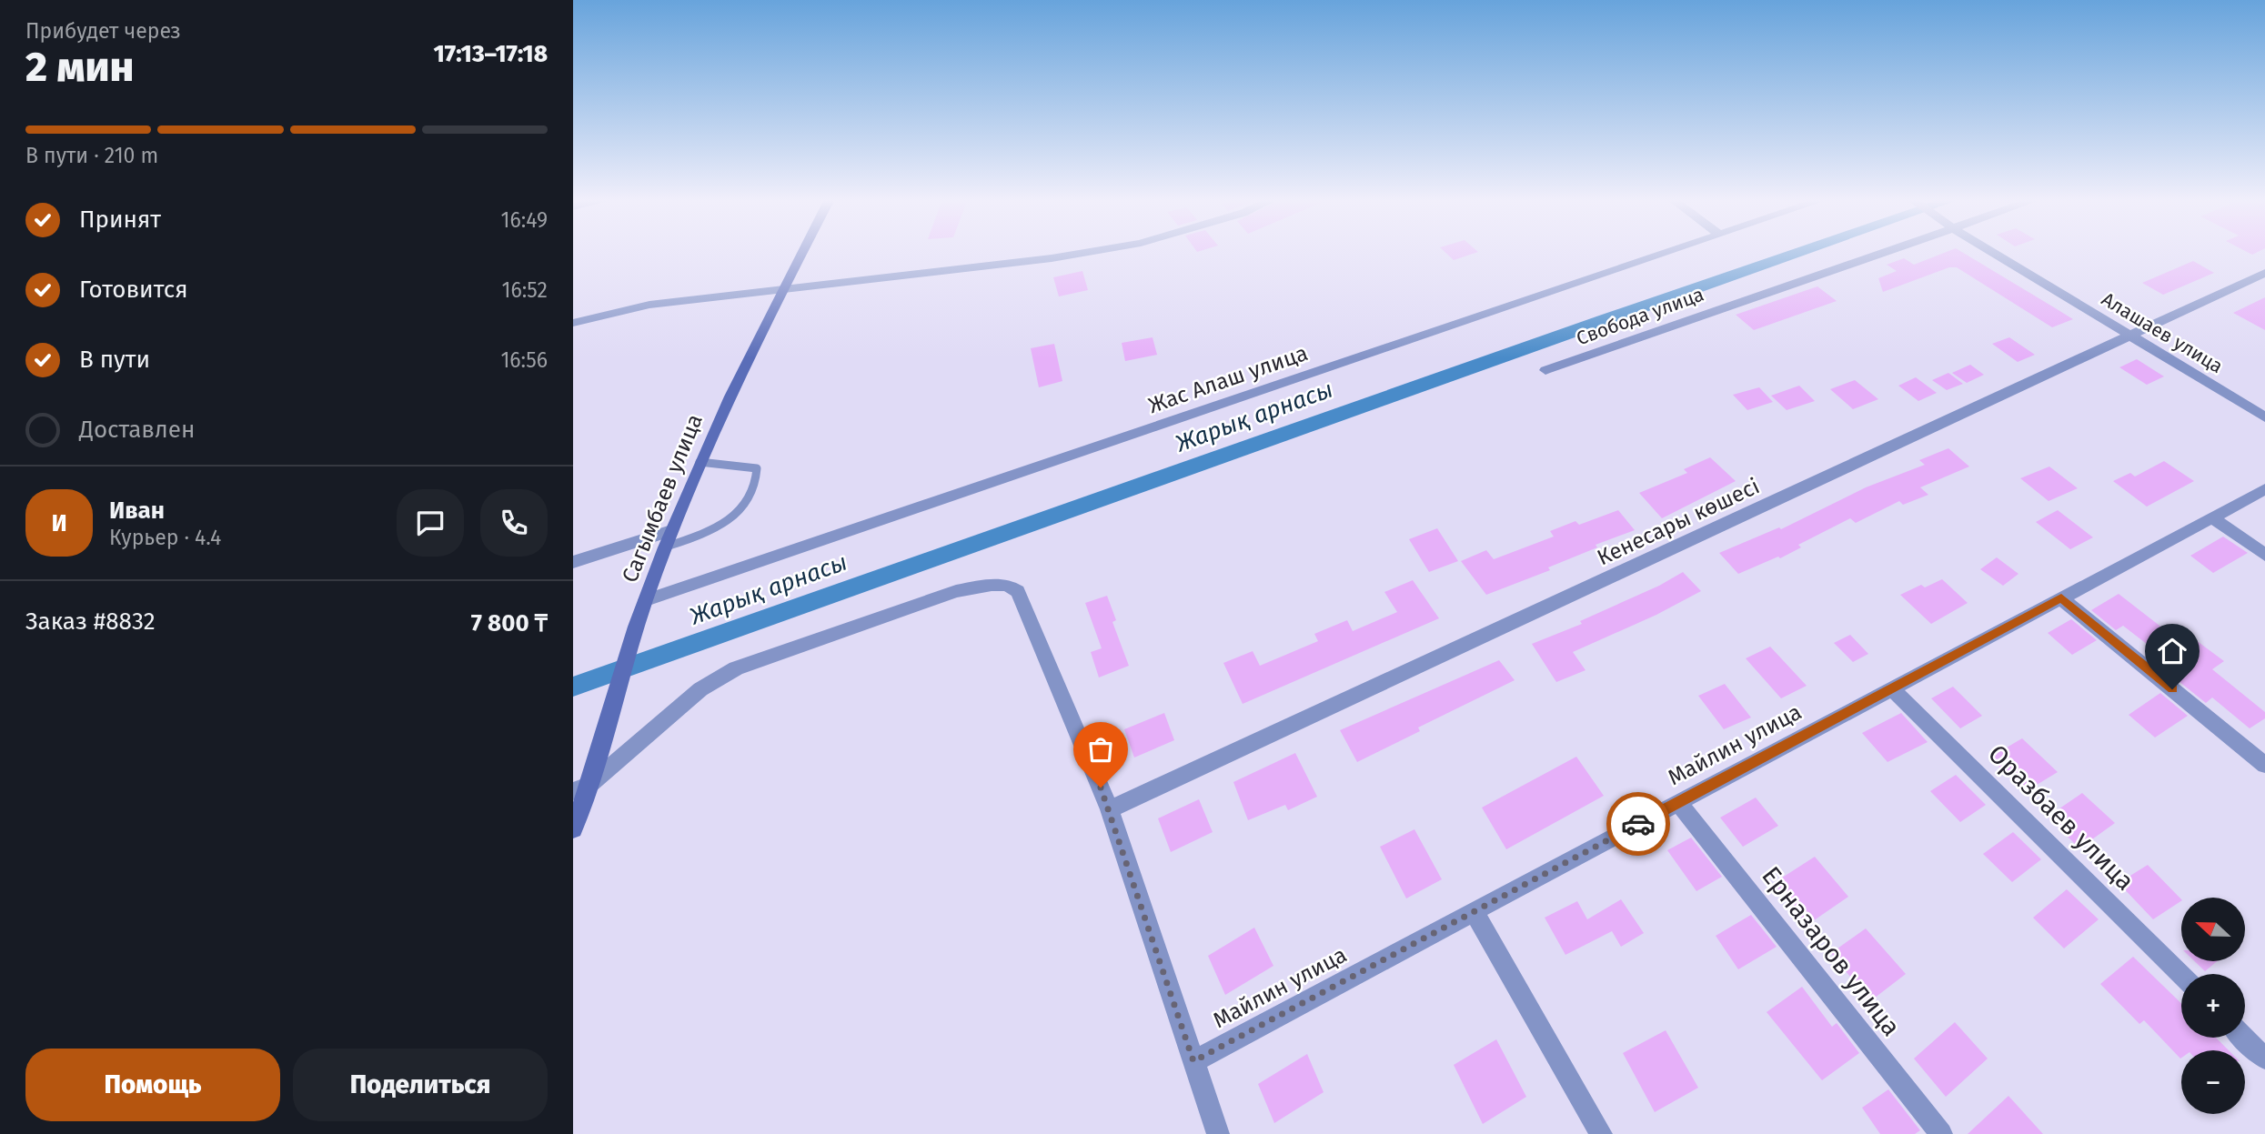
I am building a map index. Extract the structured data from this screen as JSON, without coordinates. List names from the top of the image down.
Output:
{
  "streets": {
    "street": [
      "Свобода улица",
      "Алашаев улица",
      "Жас Алаш улица",
      "Сагымбаев улица",
      "Кенесары көшесі",
      "Майлин улица",
      "Оразбаев улица",
      "Ерназаров улица"
    ]
  },
  "crossings": [
    ["Алашаев улица", "Кенесары көшесі"],
    ["Жас Алаш улица", "Сагымбаев улица"],
    ["Майлин улица", "Оразбаев улица"],
    ["Майлин улица", "Ерназаров улица"]
  ],
  "water": ["Жарық арнасы"],
  "north": "left",
  "page": {
    "heading": ["2 мин", "Прибудет через", "17:13–17:18"],
    "panel": [
      "Иван",
      "Курьер · 4.4",
      "Заказ #8832",
      "7 800 ₸"
    ],
    "bar": "В пути · 210 m",
    "list": [
      ["Принят", "16:49"],
      ["Готовится", "16:52"],
      ["В пути", "16:56"],
      "Доставлен"
    ],
    "round": "И",
    "map_buttons": ["+", "−"],
    "buttons": ["Помощь", "Поделиться"]
  }
}
